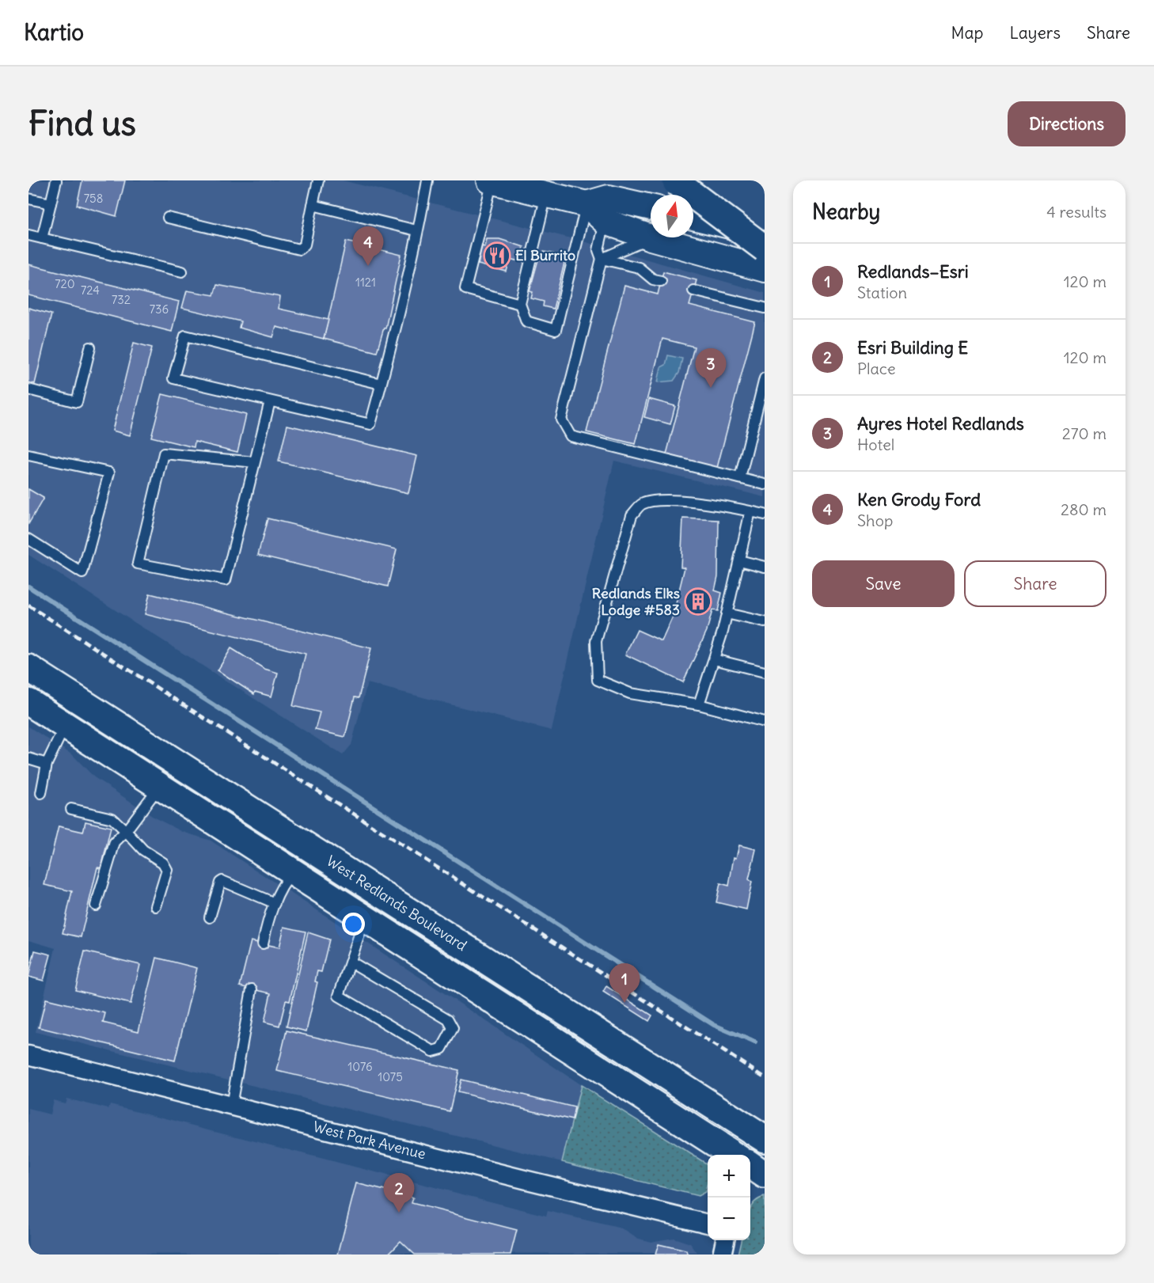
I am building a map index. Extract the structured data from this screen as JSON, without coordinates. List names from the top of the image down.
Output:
{
  "streets": {
    "main road": ["West Redlands Boulevard"],
    "street": ["West Park Avenue"]
  },
  "places": {
    "restaurant": ["El Burrito"],
    "building": ["Redlands Elks Lodge #583"]
  },
  "house_numbers": [
    "758",
    "1121",
    "720",
    "724",
    "732",
    "736",
    "1076",
    "1075"
  ],
  "north": "top",
  "page": {
    "header": "Kartio",
    "nav": ["Map", "Layers", "Share"],
    "buttons": [
      "Directions",
      ["Save", "Share"]
    ],
    "title": "Find us",
    "heading": ["Nearby", "4 results"],
    "pins": [
      "4",
      "3",
      "1",
      "2"
    ],
    "list": [
      {
        "mark": "1",
        "name": "Redlands–Esri",
        "note": "Station",
        "value": "120 m"
      },
      {
        "mark": "2",
        "name": "Esri Building E",
        "note": "Place",
        "value": "120 m"
      },
      {
        "mark": "3",
        "name": "Ayres Hotel Redlands",
        "note": "Hotel",
        "value": "270 m"
      },
      {
        "mark": "4",
        "name": "Ken Grody Ford",
        "note": "Shop",
        "value": "280 m"
      }
    ],
    "map_buttons": ["+", "−"]
  }
}
